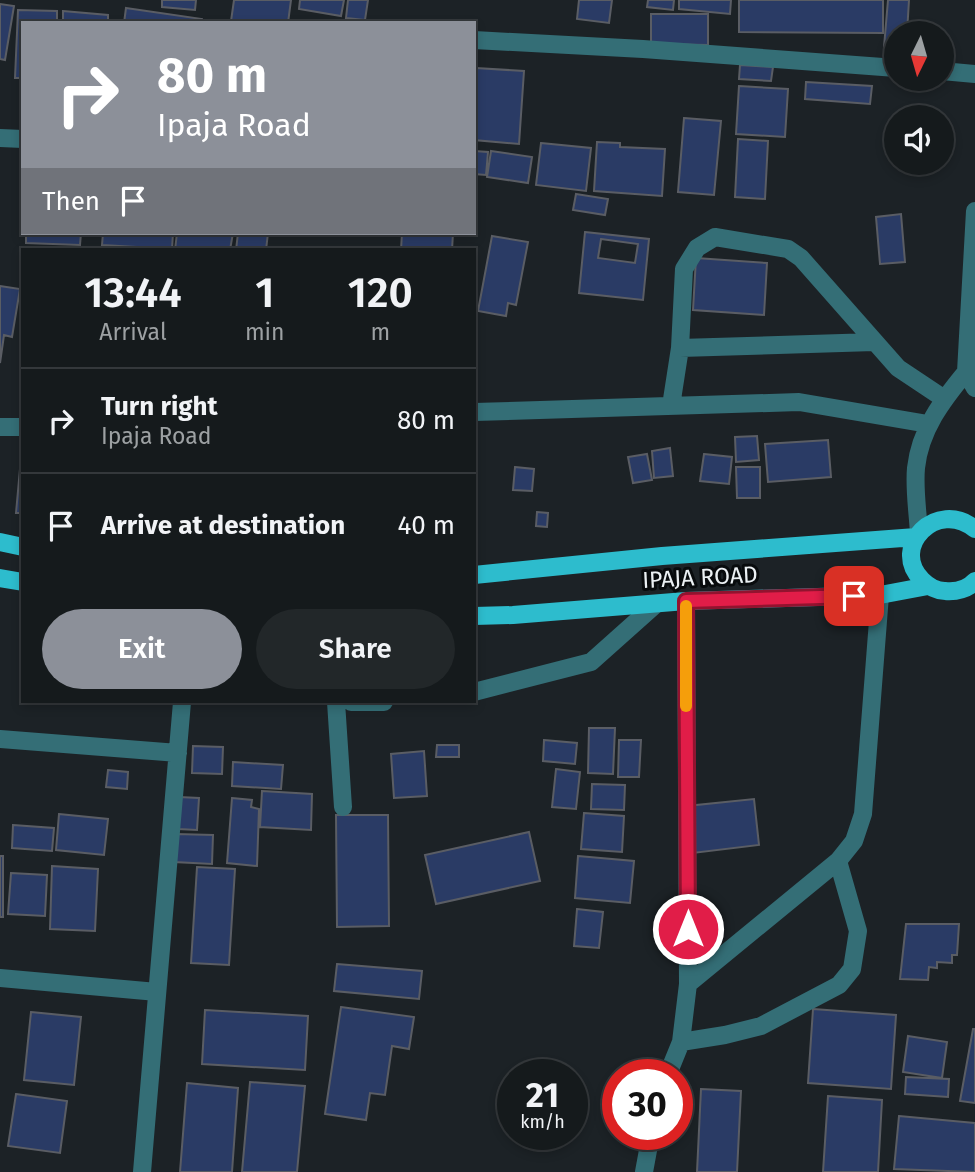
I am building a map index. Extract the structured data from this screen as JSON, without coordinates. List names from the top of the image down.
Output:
{
  "streets": {
    "main road": ["IPAJA ROAD"]
  },
  "north": "bottom",
  "page": {
    "turn": ["80 m", "Ipaja Road"],
    "then": "Then",
    "eta": [
      "13:44",
      "Arrival",
      "1",
      "min",
      "120",
      "m"
    ],
    "list": [
      {
        "name": "Turn right",
        "note": "Ipaja Road",
        "value": "80 m"
      },
      {
        "name": "Arrive at destination",
        "value": "40 m"
      }
    ],
    "buttons": ["Exit", "Share"],
    "speed": "21 km/h",
    "limit": "30"
  }
}
